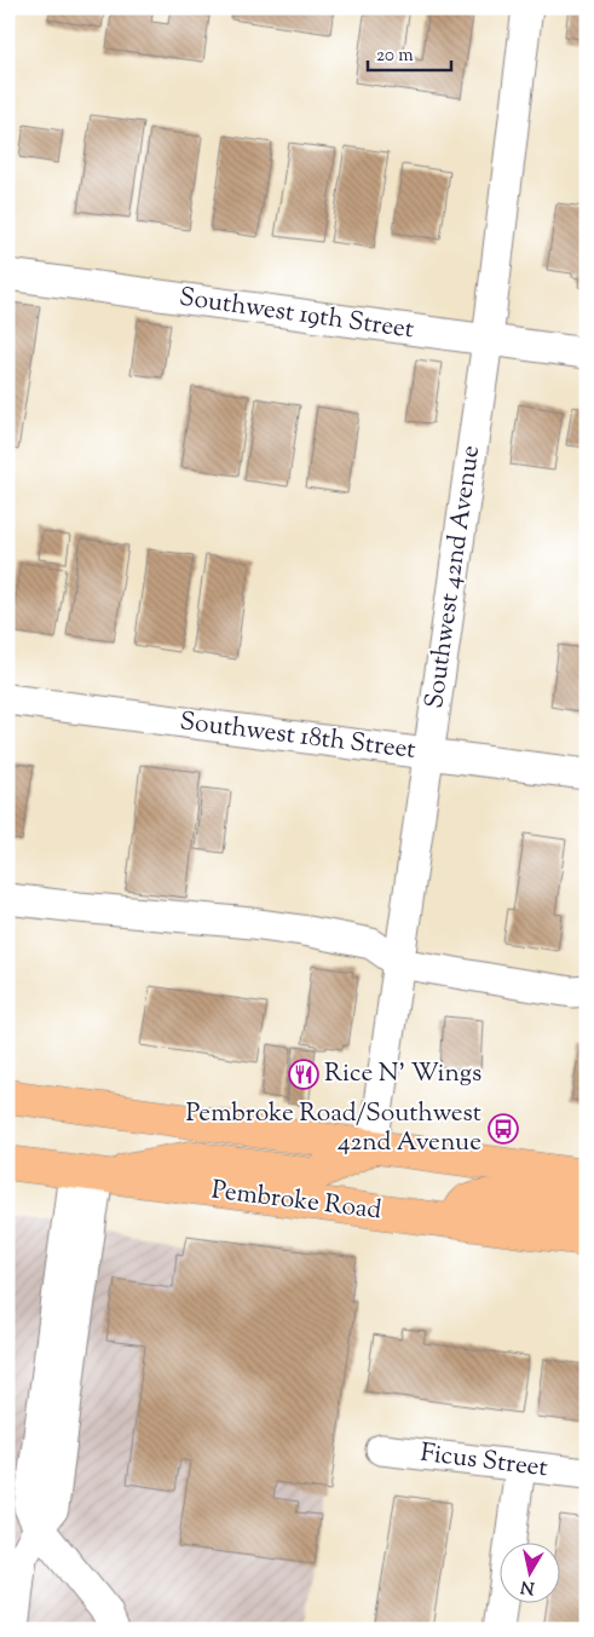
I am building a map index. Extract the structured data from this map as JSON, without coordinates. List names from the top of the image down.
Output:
{
  "streets": {
    "main road": ["Pembroke Road"],
    "street": [
      "Southwest 19th Street",
      "Southwest 42nd Avenue",
      "Southwest 18th Street",
      "Ficus Street"
    ]
  },
  "crossings": [
    ["Southwest 19th Street", "Southwest 42nd Avenue"],
    ["Southwest 42nd Avenue", "Southwest 18th Street"]
  ],
  "places": {
    "restaurant": ["Rice N' Wings"],
    "bus stop": ["Pembroke Road/Southwest 42nd Avenue"]
  },
  "scale_bar": "20 m",
  "north": "bottom"
}
